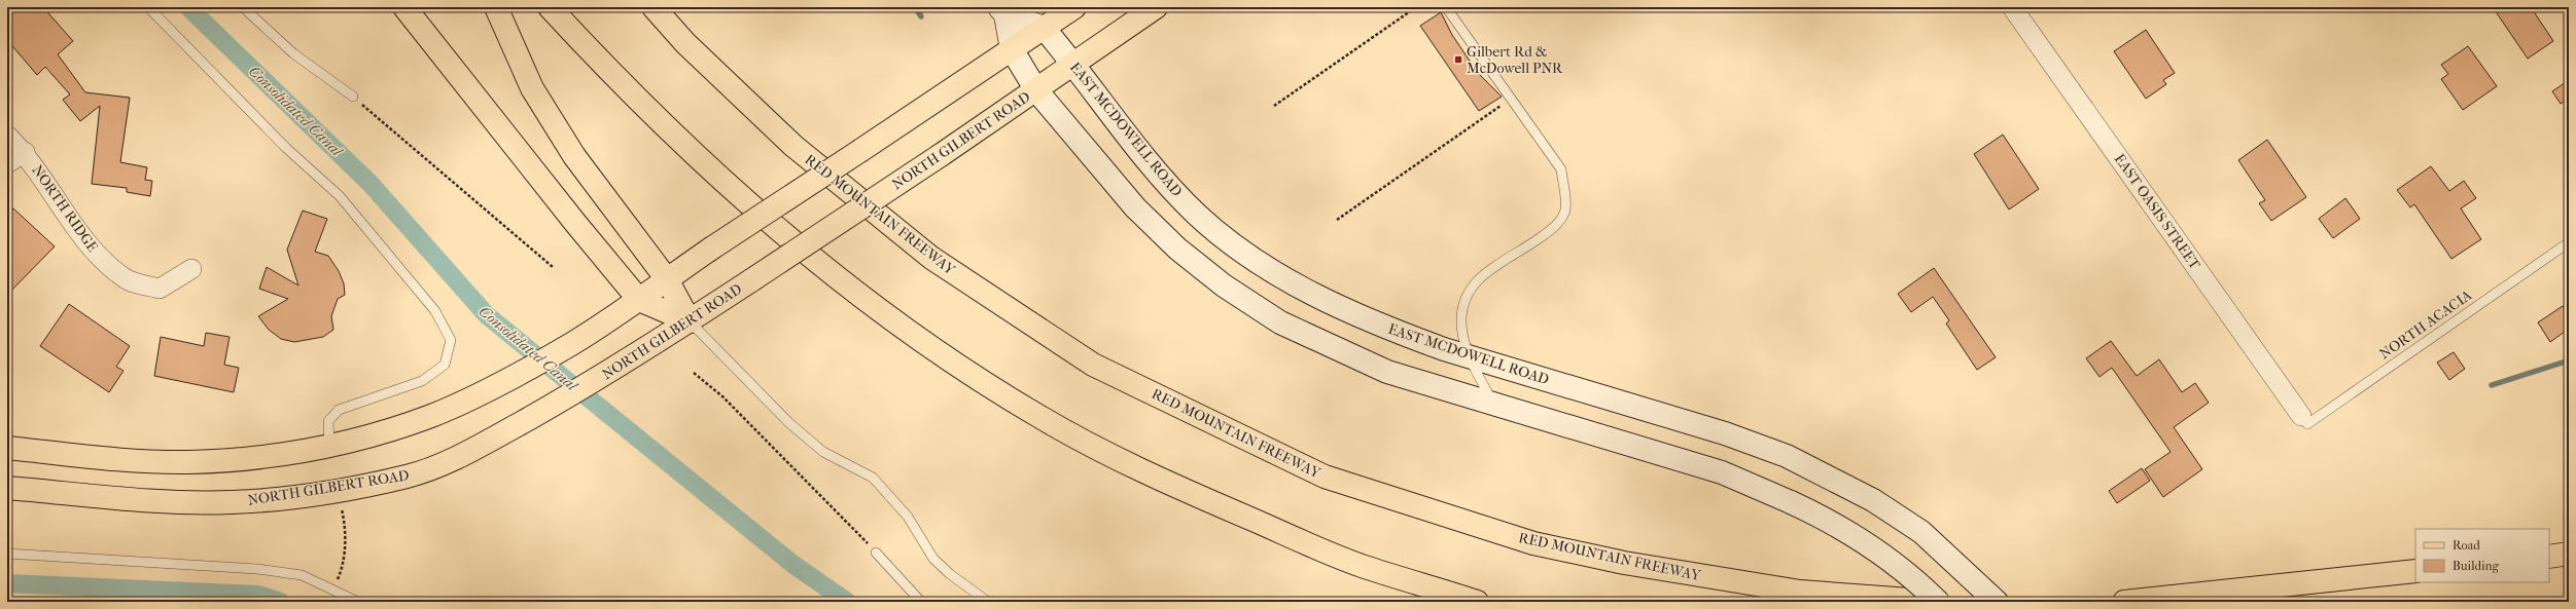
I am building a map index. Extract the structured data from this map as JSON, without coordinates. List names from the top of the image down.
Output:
{
  "streets": {
    "main road": ["EAST MCDOWELL ROAD", "NORTH GILBERT ROAD", "RED MOUNTAIN FREEWAY"],
    "street": ["NORTH RIDGE", "EAST OASIS STREET"],
    "lane": ["NORTH ACACIA"]
  },
  "crossings": [
    ["EAST MCDOWELL ROAD", "NORTH GILBERT ROAD"],
    ["EAST OASIS STREET", "NORTH ACACIA"]
  ],
  "water": ["Consolidated Canal"],
  "places": {
    "transit": ["Gilbert Rd & McDowell PNR"]
  },
  "legend": ["Road", "Building"]
}
